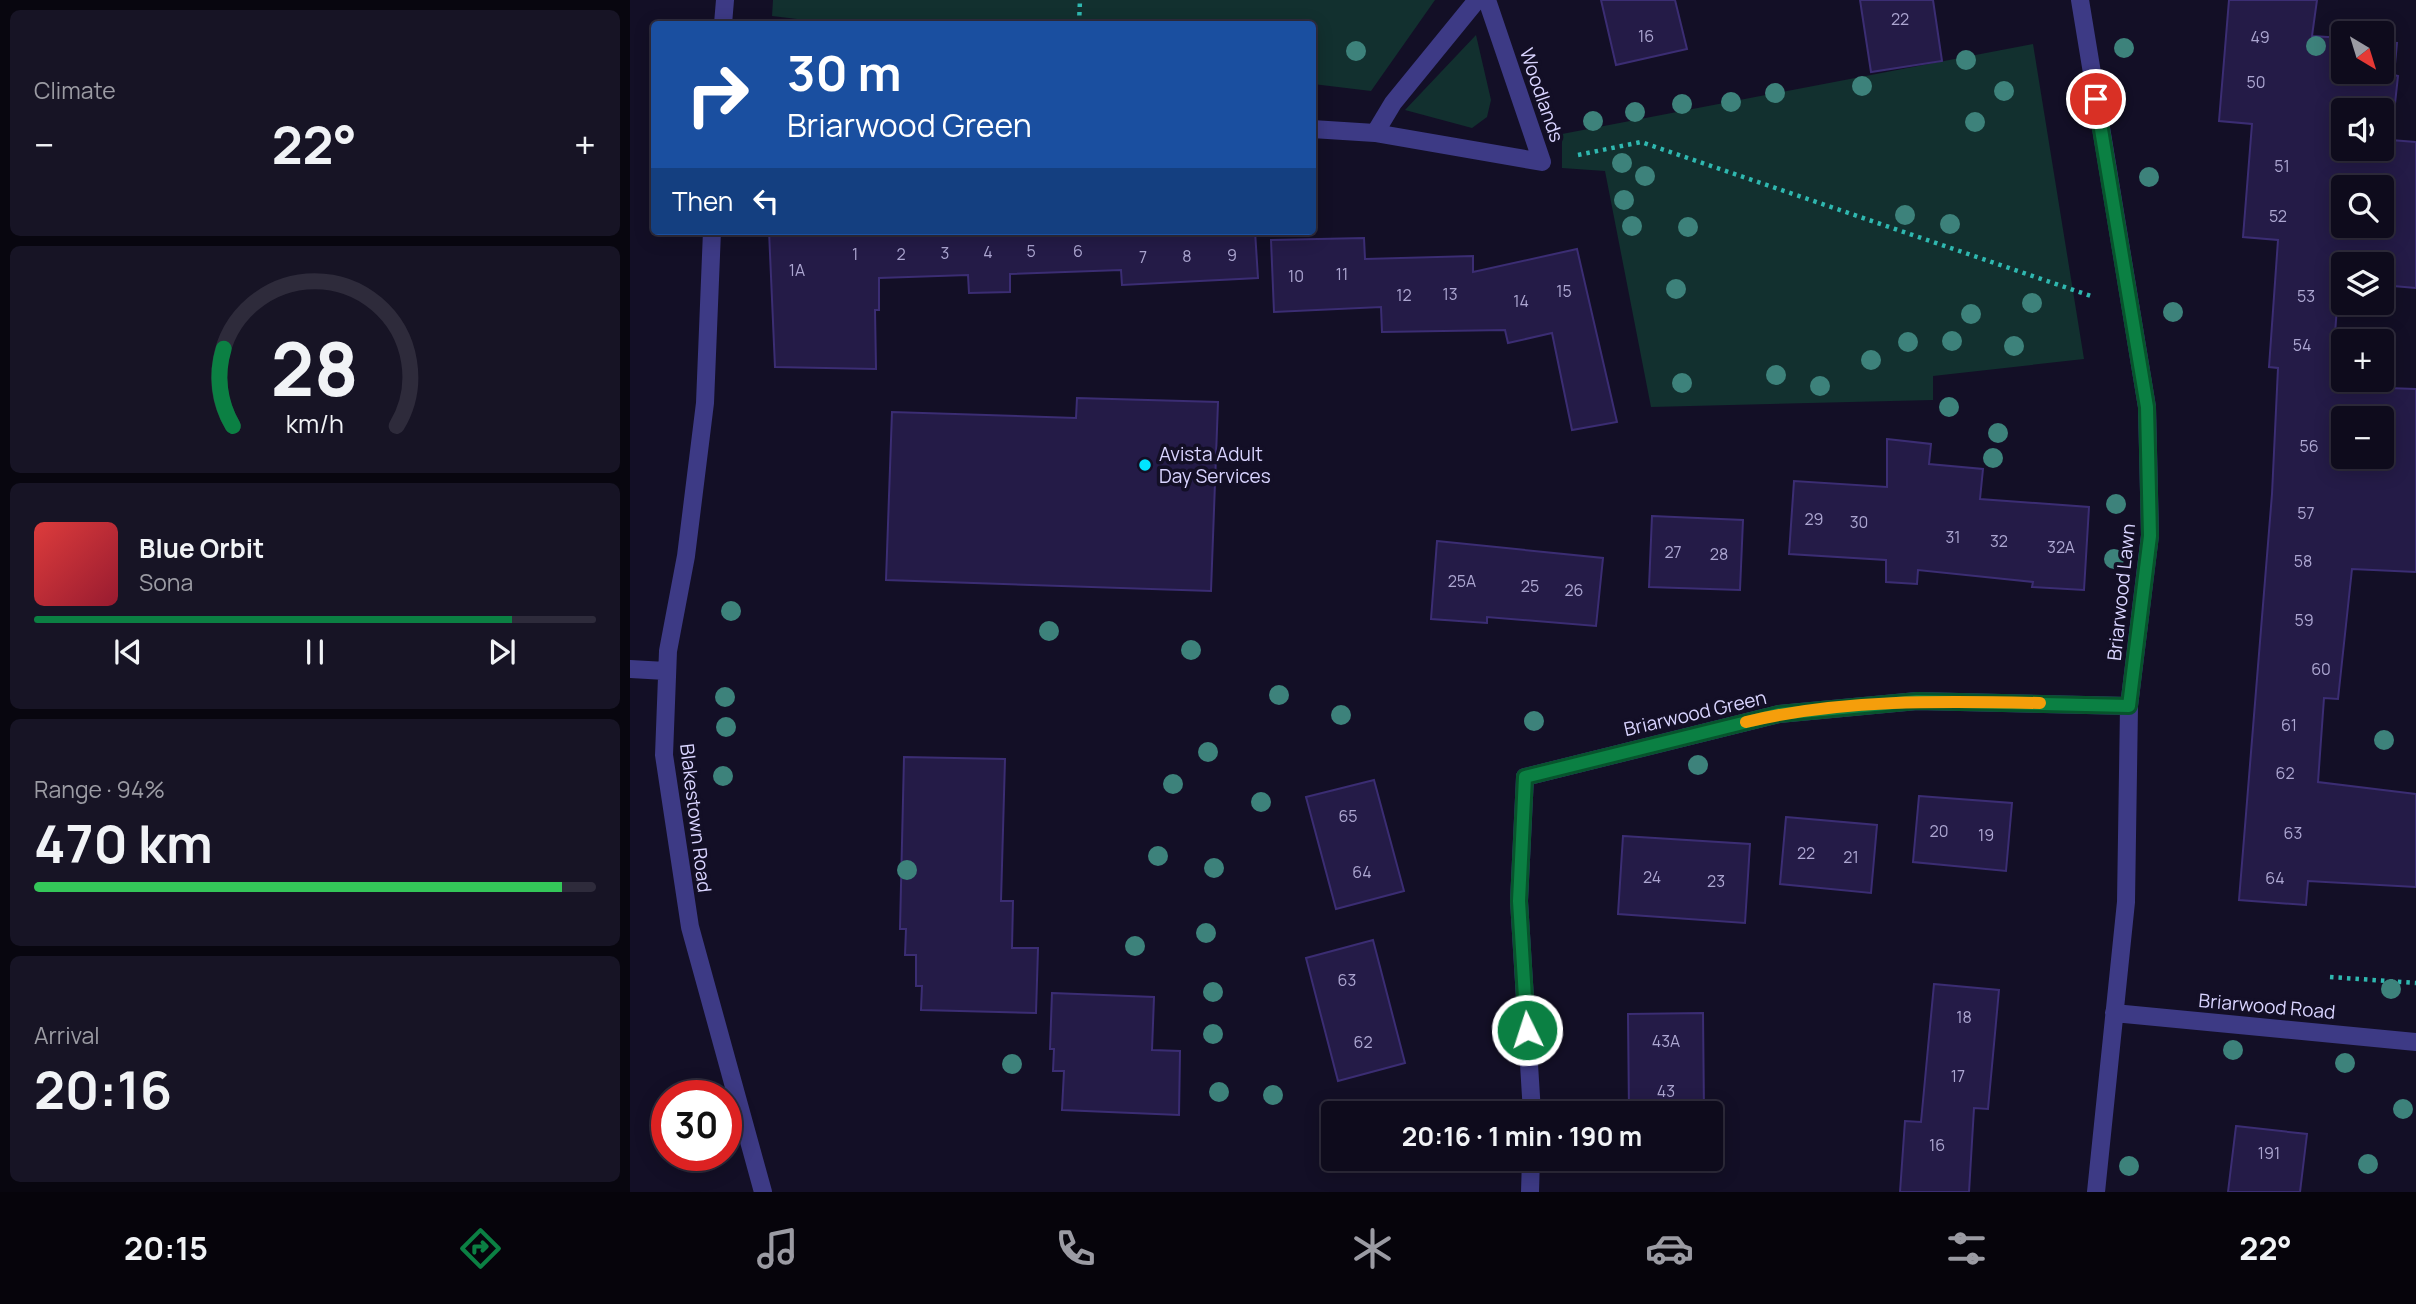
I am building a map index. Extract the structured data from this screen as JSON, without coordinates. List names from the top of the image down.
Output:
{
  "streets": {
    "street": [
      "Woodlands",
      "Briarwood Lawn",
      "Briarwood Green",
      "Blakestown Road",
      "Briarwood Road"
    ]
  },
  "crossings": [
    ["Briarwood Lawn", "Briarwood Green"],
    ["Briarwood Lawn", "Briarwood Road"]
  ],
  "places": ["Avista Adult Day Services"],
  "house_numbers": [
    "22",
    "16",
    "49",
    "50",
    "51",
    "52",
    "5",
    "6",
    "4",
    "3",
    "1",
    "2",
    "9",
    "8",
    "7",
    "1A",
    "11",
    "10",
    "15",
    "13",
    "12",
    "53",
    "14",
    "54",
    "56",
    "57",
    "29",
    "30",
    "31",
    "32",
    "32A",
    "27",
    "28",
    "58",
    "25A",
    "25",
    "26",
    "59",
    "60",
    "61",
    "62",
    "65",
    "20",
    "63",
    "19",
    "22",
    "21",
    "64",
    "24",
    "64",
    "23",
    "63",
    "18",
    "43A",
    "62",
    "17",
    "43",
    "16",
    "191"
  ],
  "north": "bottom right",
  "page": {
    "tile": [
      "Climate",
      ["Range · 94%", "470 km"],
      ["Arrival", "20:16"]
    ],
    "map_buttons": ["+", "−"],
    "turn": ["30 m", "Briarwood Green"],
    "heat": ["−", "22°", "+"],
    "then": "Then",
    "song": ["Blue Orbit", "Sona"],
    "limit": "30",
    "trip": "20:16 · 1 min · 190 m",
    "tabs": ["20:15", "22°"],
    "gauge": ["28", "km/h"]
  }
}
